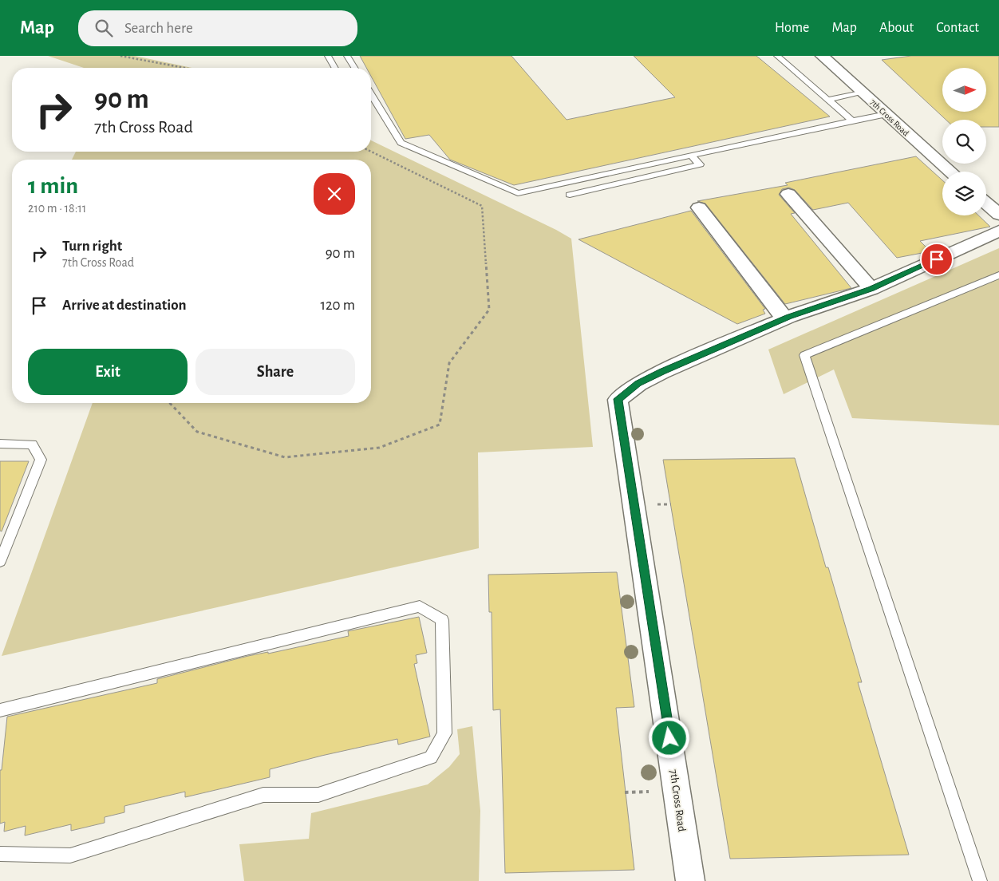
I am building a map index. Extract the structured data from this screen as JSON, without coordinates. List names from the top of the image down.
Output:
{
  "streets": {
    "street": ["7th Cross Road"]
  },
  "north": "right",
  "page": {
    "header": "Map",
    "search": "Search here",
    "nav": [
      "Home",
      "Map",
      "About",
      "Contact"
    ],
    "turn": ["90 m", "7th Cross Road"],
    "heading": ["1 min", "210 m · 18:11"],
    "list": [
      {
        "name": "Turn right",
        "note": "7th Cross Road",
        "value": "90 m"
      },
      {
        "name": "Arrive at destination",
        "value": "120 m"
      }
    ],
    "buttons": ["Exit", "Share"]
  }
}
